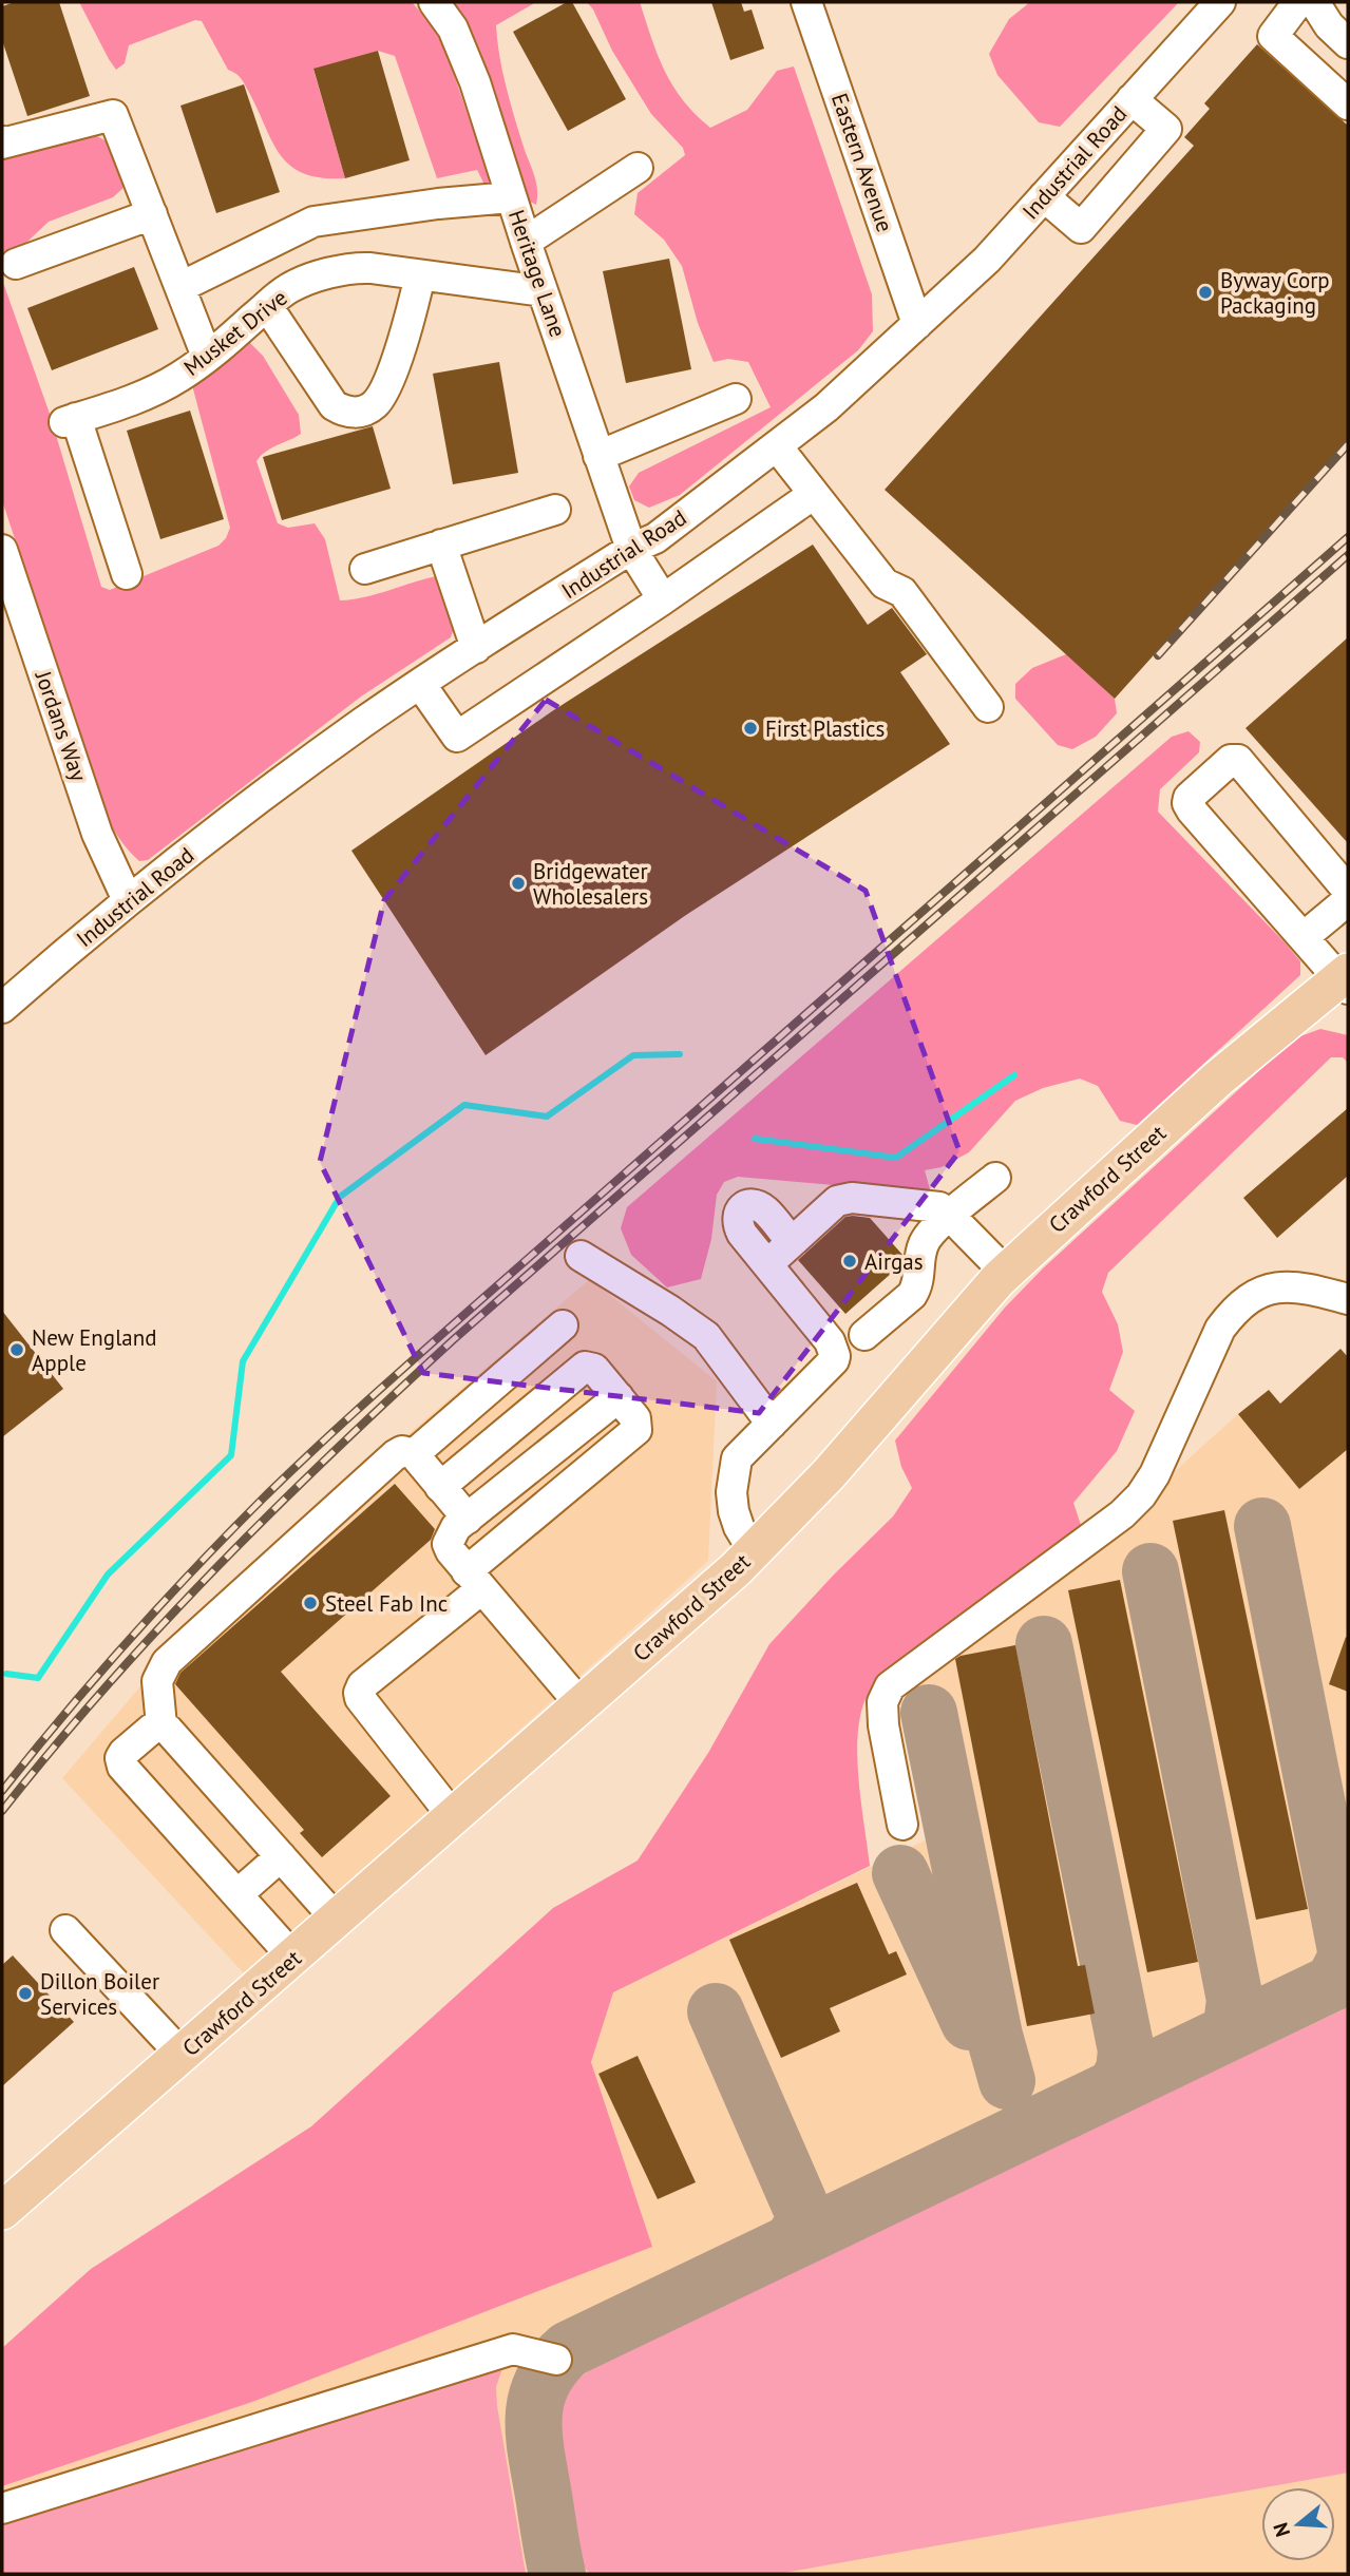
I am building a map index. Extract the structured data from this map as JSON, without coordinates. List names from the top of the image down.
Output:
{
  "streets": {
    "main road": ["Crawford Street"],
    "street": [
      "Eastern Avenue",
      "Industrial Road",
      "Heritage Lane",
      "Musket Drive",
      "Jordans Way"
    ]
  },
  "crossings": [
    ["Eastern Avenue", "Industrial Road"],
    ["Industrial Road", "Heritage Lane"],
    ["Industrial Road", "Jordans Way"],
    ["Heritage Lane", "Musket Drive"]
  ],
  "places": [
    "Byway Corp Packaging",
    "First Plastics",
    "Bridgewater Wholesalers",
    "Airgas",
    "New England Apple",
    "Steel Fab Inc",
    "Dillon Boiler Services"
  ],
  "north": "left"
}
